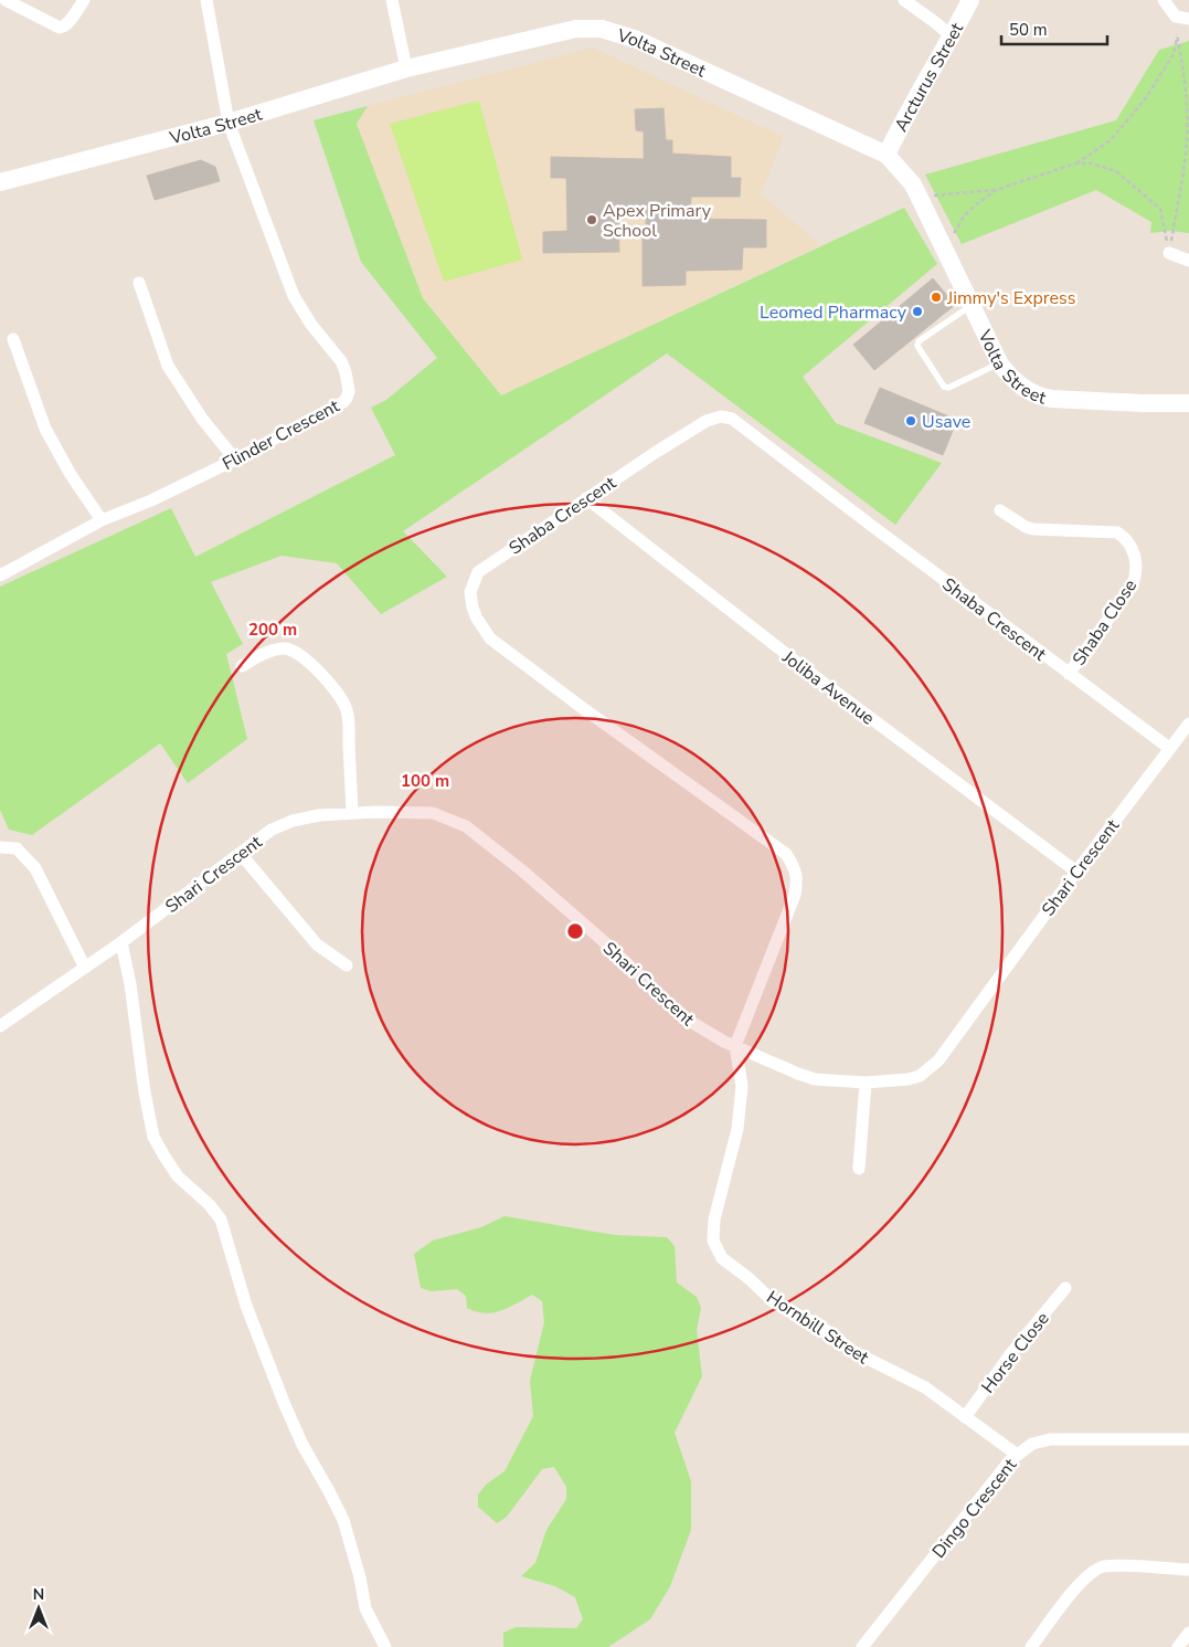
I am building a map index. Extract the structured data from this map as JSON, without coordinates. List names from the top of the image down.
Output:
{
  "streets": {
    "street": [
      "Volta Street",
      "Arcturus Street",
      "Flinder Crescent",
      "Shaba Crescent",
      "Shaba Close",
      "Joliba Avenue",
      "Shari Crescent",
      "Hornbill Street",
      "Horse Close",
      "Dingo Crescent"
    ]
  },
  "crossings": [
    ["Volta Street", "Arcturus Street"],
    ["Volta Street", "Flinder Crescent"],
    ["Shaba Crescent", "Shaba Close"],
    ["Shaba Crescent", "Joliba Avenue"],
    ["Shaba Crescent", "Shari Crescent"],
    ["Shaba Crescent", "Hornbill Street"],
    ["Joliba Avenue", "Shari Crescent"],
    ["Shari Crescent", "Hornbill Street"],
    ["Hornbill Street", "Horse Close"],
    ["Hornbill Street", "Dingo Crescent"]
  ],
  "places": [
    "Apex Primary School",
    "Jimmy's Express",
    "Leomed Pharmacy",
    "Usave"
  ],
  "scale_bar": "50 m",
  "north": "top",
  "rings": ["200 m", "100 m"]
}
